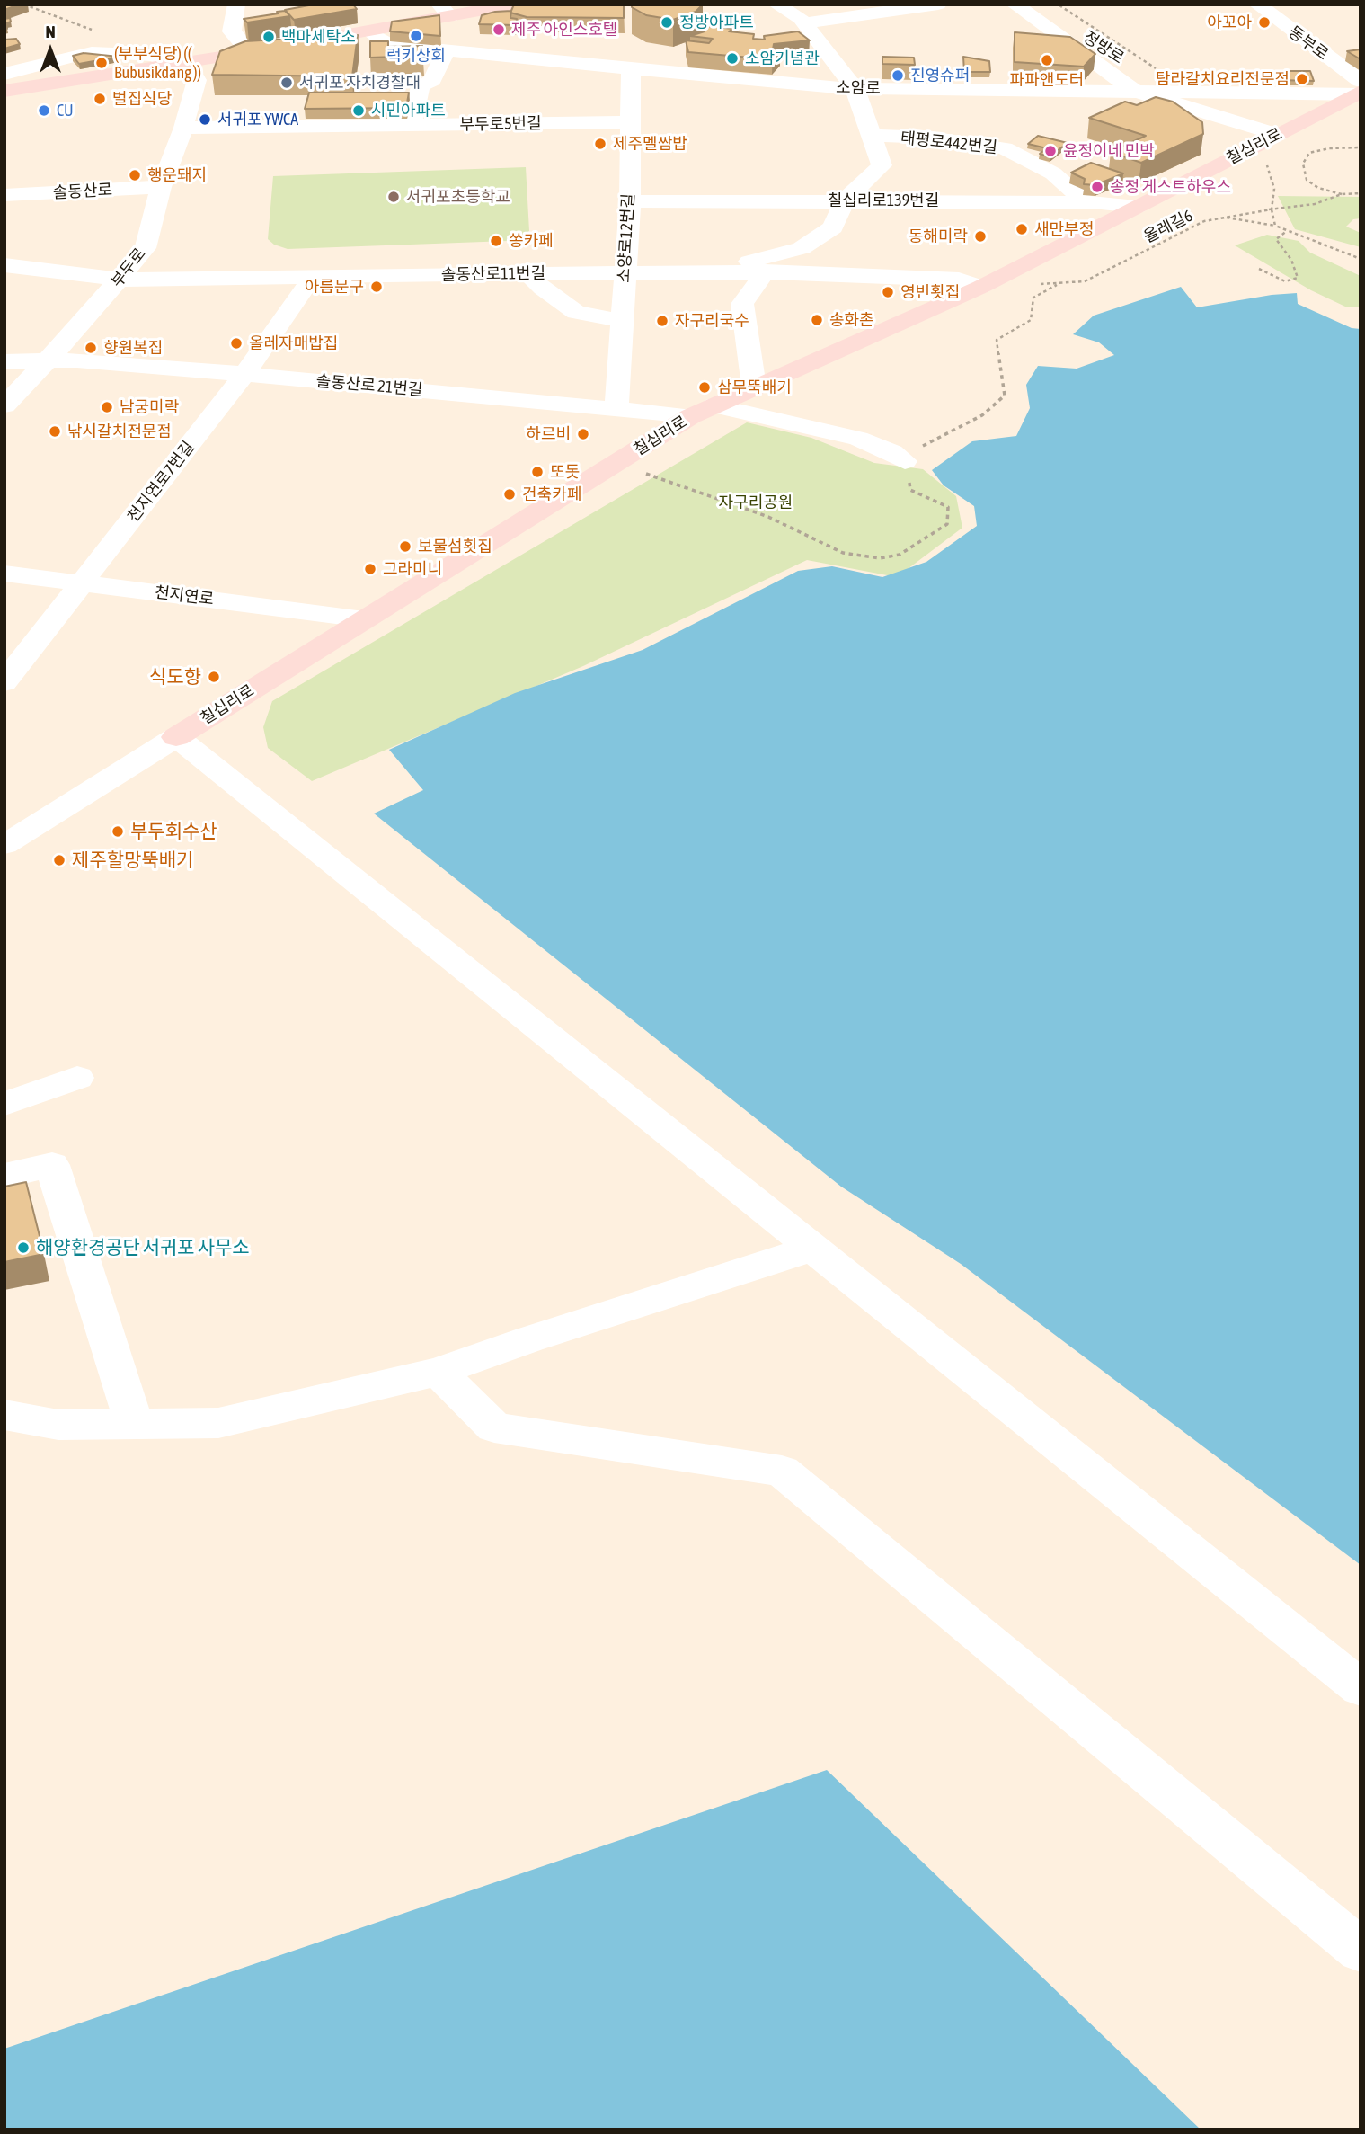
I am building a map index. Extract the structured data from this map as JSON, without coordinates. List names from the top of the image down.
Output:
{
  "streets": {
    "main road": ["칠십리로"],
    "street": [
      "동부로",
      "정방로",
      "소암로",
      "부두로5번길",
      "태평로442번길",
      "솔동산로",
      "칠십리로139번길",
      "소양로12번길",
      "부두로",
      "솔동산로11번길",
      "솔동산로 21번길",
      "천지연로7번길",
      "천지연로"
    ],
    "path": ["올레길6"]
  },
  "crossings": [
    ["동부로", "소암로"],
    ["동부로", "칠십리로"],
    ["정방로", "소암로"],
    ["소암로", "태평로442번길"],
    ["소암로", "칠십리로"],
    ["소암로", "소양로12번길"],
    ["부두로5번길", "소양로12번길"],
    ["부두로5번길", "부두로"],
    ["태평로442번길", "칠십리로"],
    ["태평로442번길", "칠십리로139번길"],
    ["태평로442번길", "솔동산로11번길"],
    ["칠십리로", "칠십리로139번길"],
    ["칠십리로", "올레길6"],
    ["칠십리로", "솔동산로11번길"],
    ["칠십리로", "솔동산로 21번길"],
    ["칠십리로", "천지연로"],
    ["솔동산로", "부두로"],
    ["칠십리로139번길", "소양로12번길"],
    ["소양로12번길", "솔동산로11번길"],
    ["소양로12번길", "솔동산로 21번길"],
    ["부두로", "솔동산로11번길"],
    ["부두로", "솔동산로 21번길"],
    ["솔동산로11번길", "천지연로7번길"],
    ["솔동산로 21번길", "천지연로7번길"],
    ["천지연로7번길", "천지연로"]
  ],
  "parks": ["자구리공원"],
  "places": [
    "정방아파트",
    "아꼬아",
    "제주 아인스호텔",
    "럭키상회",
    "백마세탁소",
    "소암기념관",
    "파파앤도터",
    "(부부식당) (( Bubusikdang ))",
    "진영슈퍼",
    "탐라갈치요리전문점",
    "서귀포 자치경찰대",
    "벌집식당",
    "CU",
    "시민아파트",
    "서귀포 YWCA",
    "제주멜쌈밥",
    "윤정이네 민박",
    "행운돼지",
    "송정 게스트하우스",
    "서귀포초등학교",
    "새만부정",
    "동해미락",
    "쏭카페",
    "아름문구",
    "영빈횟집",
    "송화촌",
    "자구리국수",
    "올레자매밥집",
    "향원복집",
    "삼무뚝배기",
    "남궁미락",
    "낚시갈치전문점",
    "하르비",
    "또돗",
    "건축카페",
    "보물섬횟집",
    "그라미니",
    "식도향",
    "부두회수산",
    "제주할망뚝배기",
    "해양환경공단 서귀포 사무소"
  ],
  "north": "top"
}
